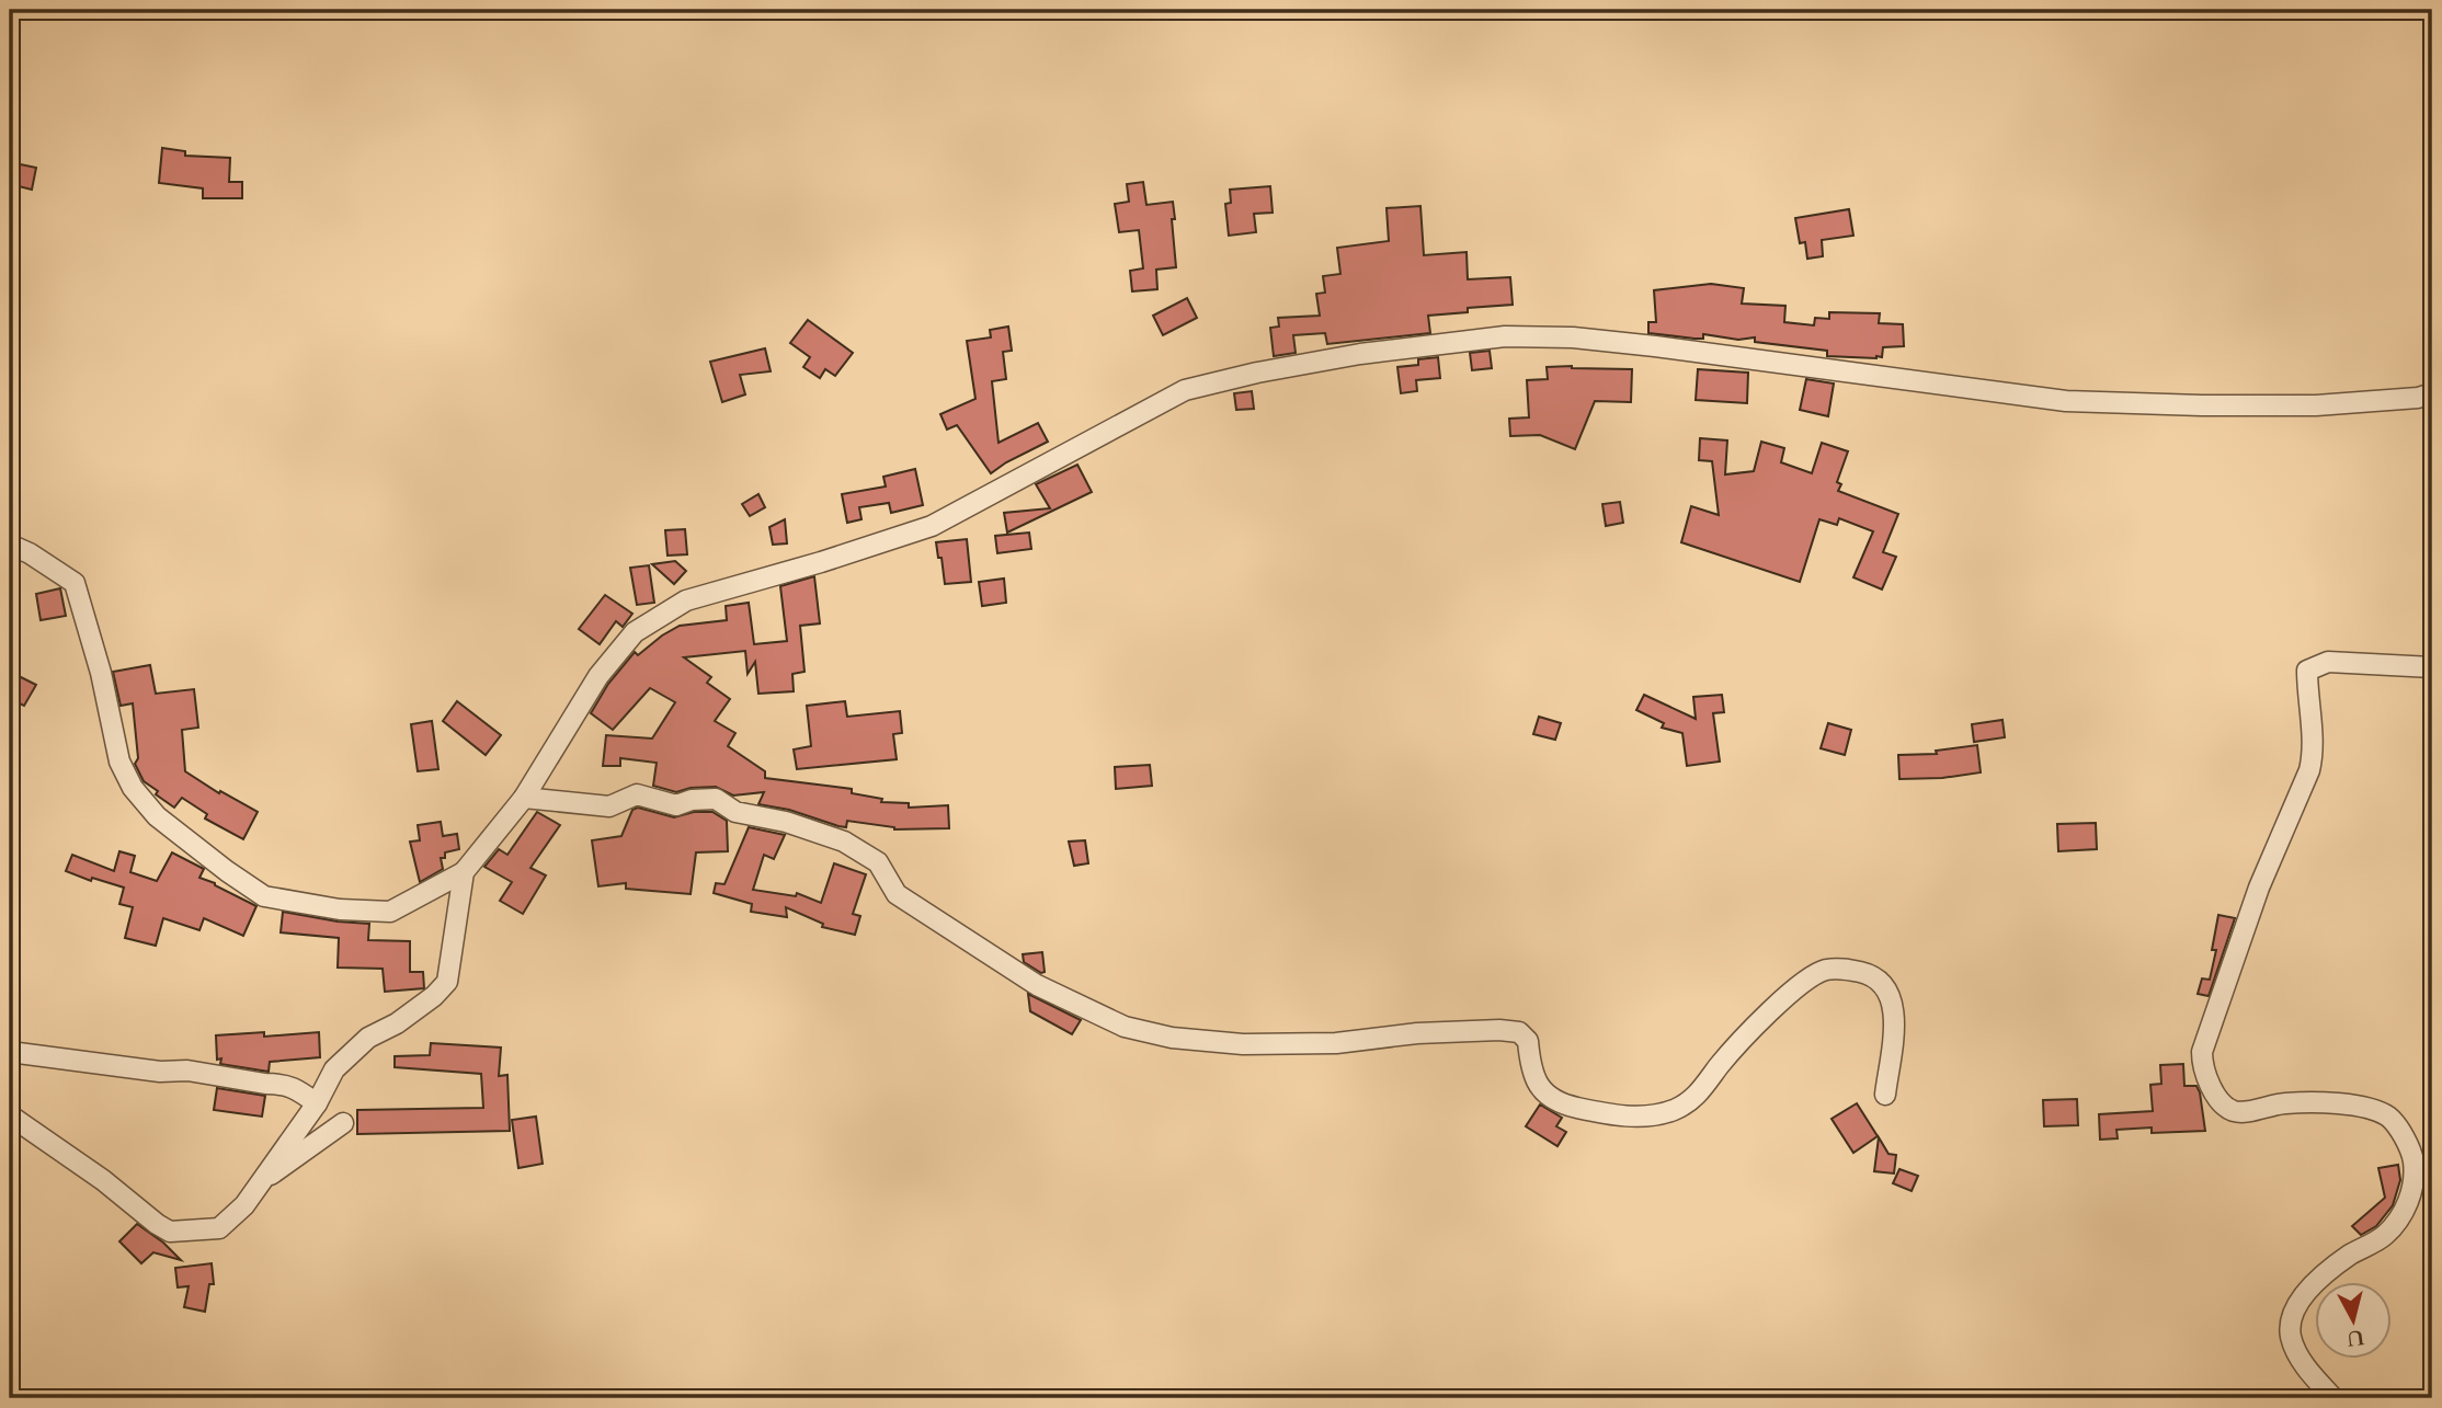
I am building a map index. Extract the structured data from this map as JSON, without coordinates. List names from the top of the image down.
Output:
{
  "north": "bottom"
}
